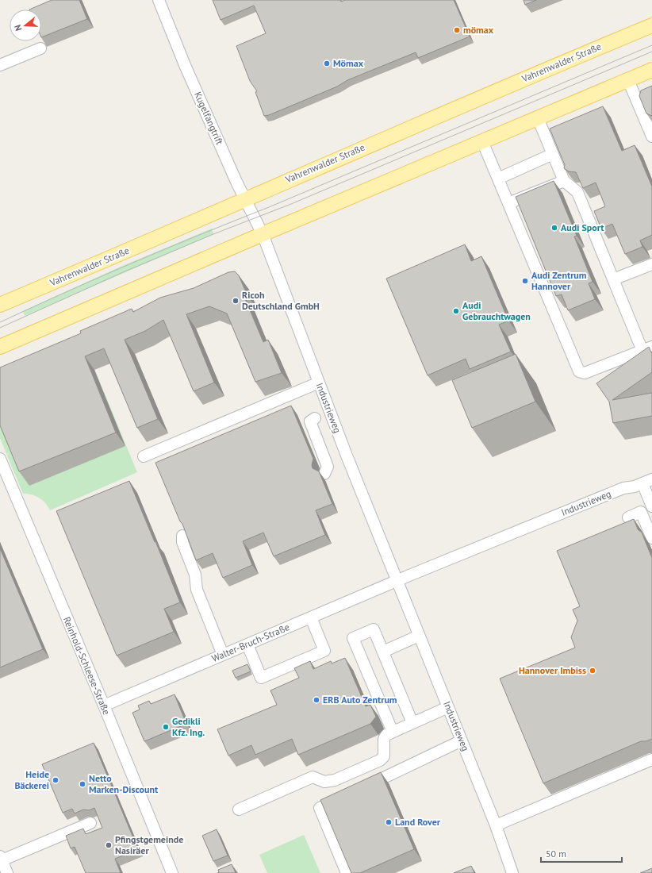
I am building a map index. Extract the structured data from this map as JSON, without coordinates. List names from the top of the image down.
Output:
{
  "streets": {
    "main road": ["Vahrenwalder Straße"],
    "street": [
      "Kugelfangtrift",
      "Industrieweg",
      "Walter-Bruch-Straße",
      "Reinhold-Schleese-Straße"
    ]
  },
  "crossings": [
    ["Vahrenwalder Straße", "Kugelfangtrift"],
    ["Kugelfangtrift", "Industrieweg"],
    ["Industrieweg", "Walter-Bruch-Straße"],
    ["Walter-Bruch-Straße", "Reinhold-Schleese-Straße"]
  ],
  "places": [
    "mömax",
    "Mömax",
    "Audi Sport",
    "Audi Zentrum Hannover",
    "Ricoh Deutschland GmbH",
    "Audi Gebrauchtwagen",
    "Hannover Imbiss",
    "ERB Auto Zentrum",
    "Gedikli Kfz. Ing.",
    "Heide Bäckerei",
    "Netto Marken-Discount",
    "Land Rover",
    "Pfingstgemeinde Nasiräer"
  ],
  "scale_bar": "50 m",
  "north": "left"
}
